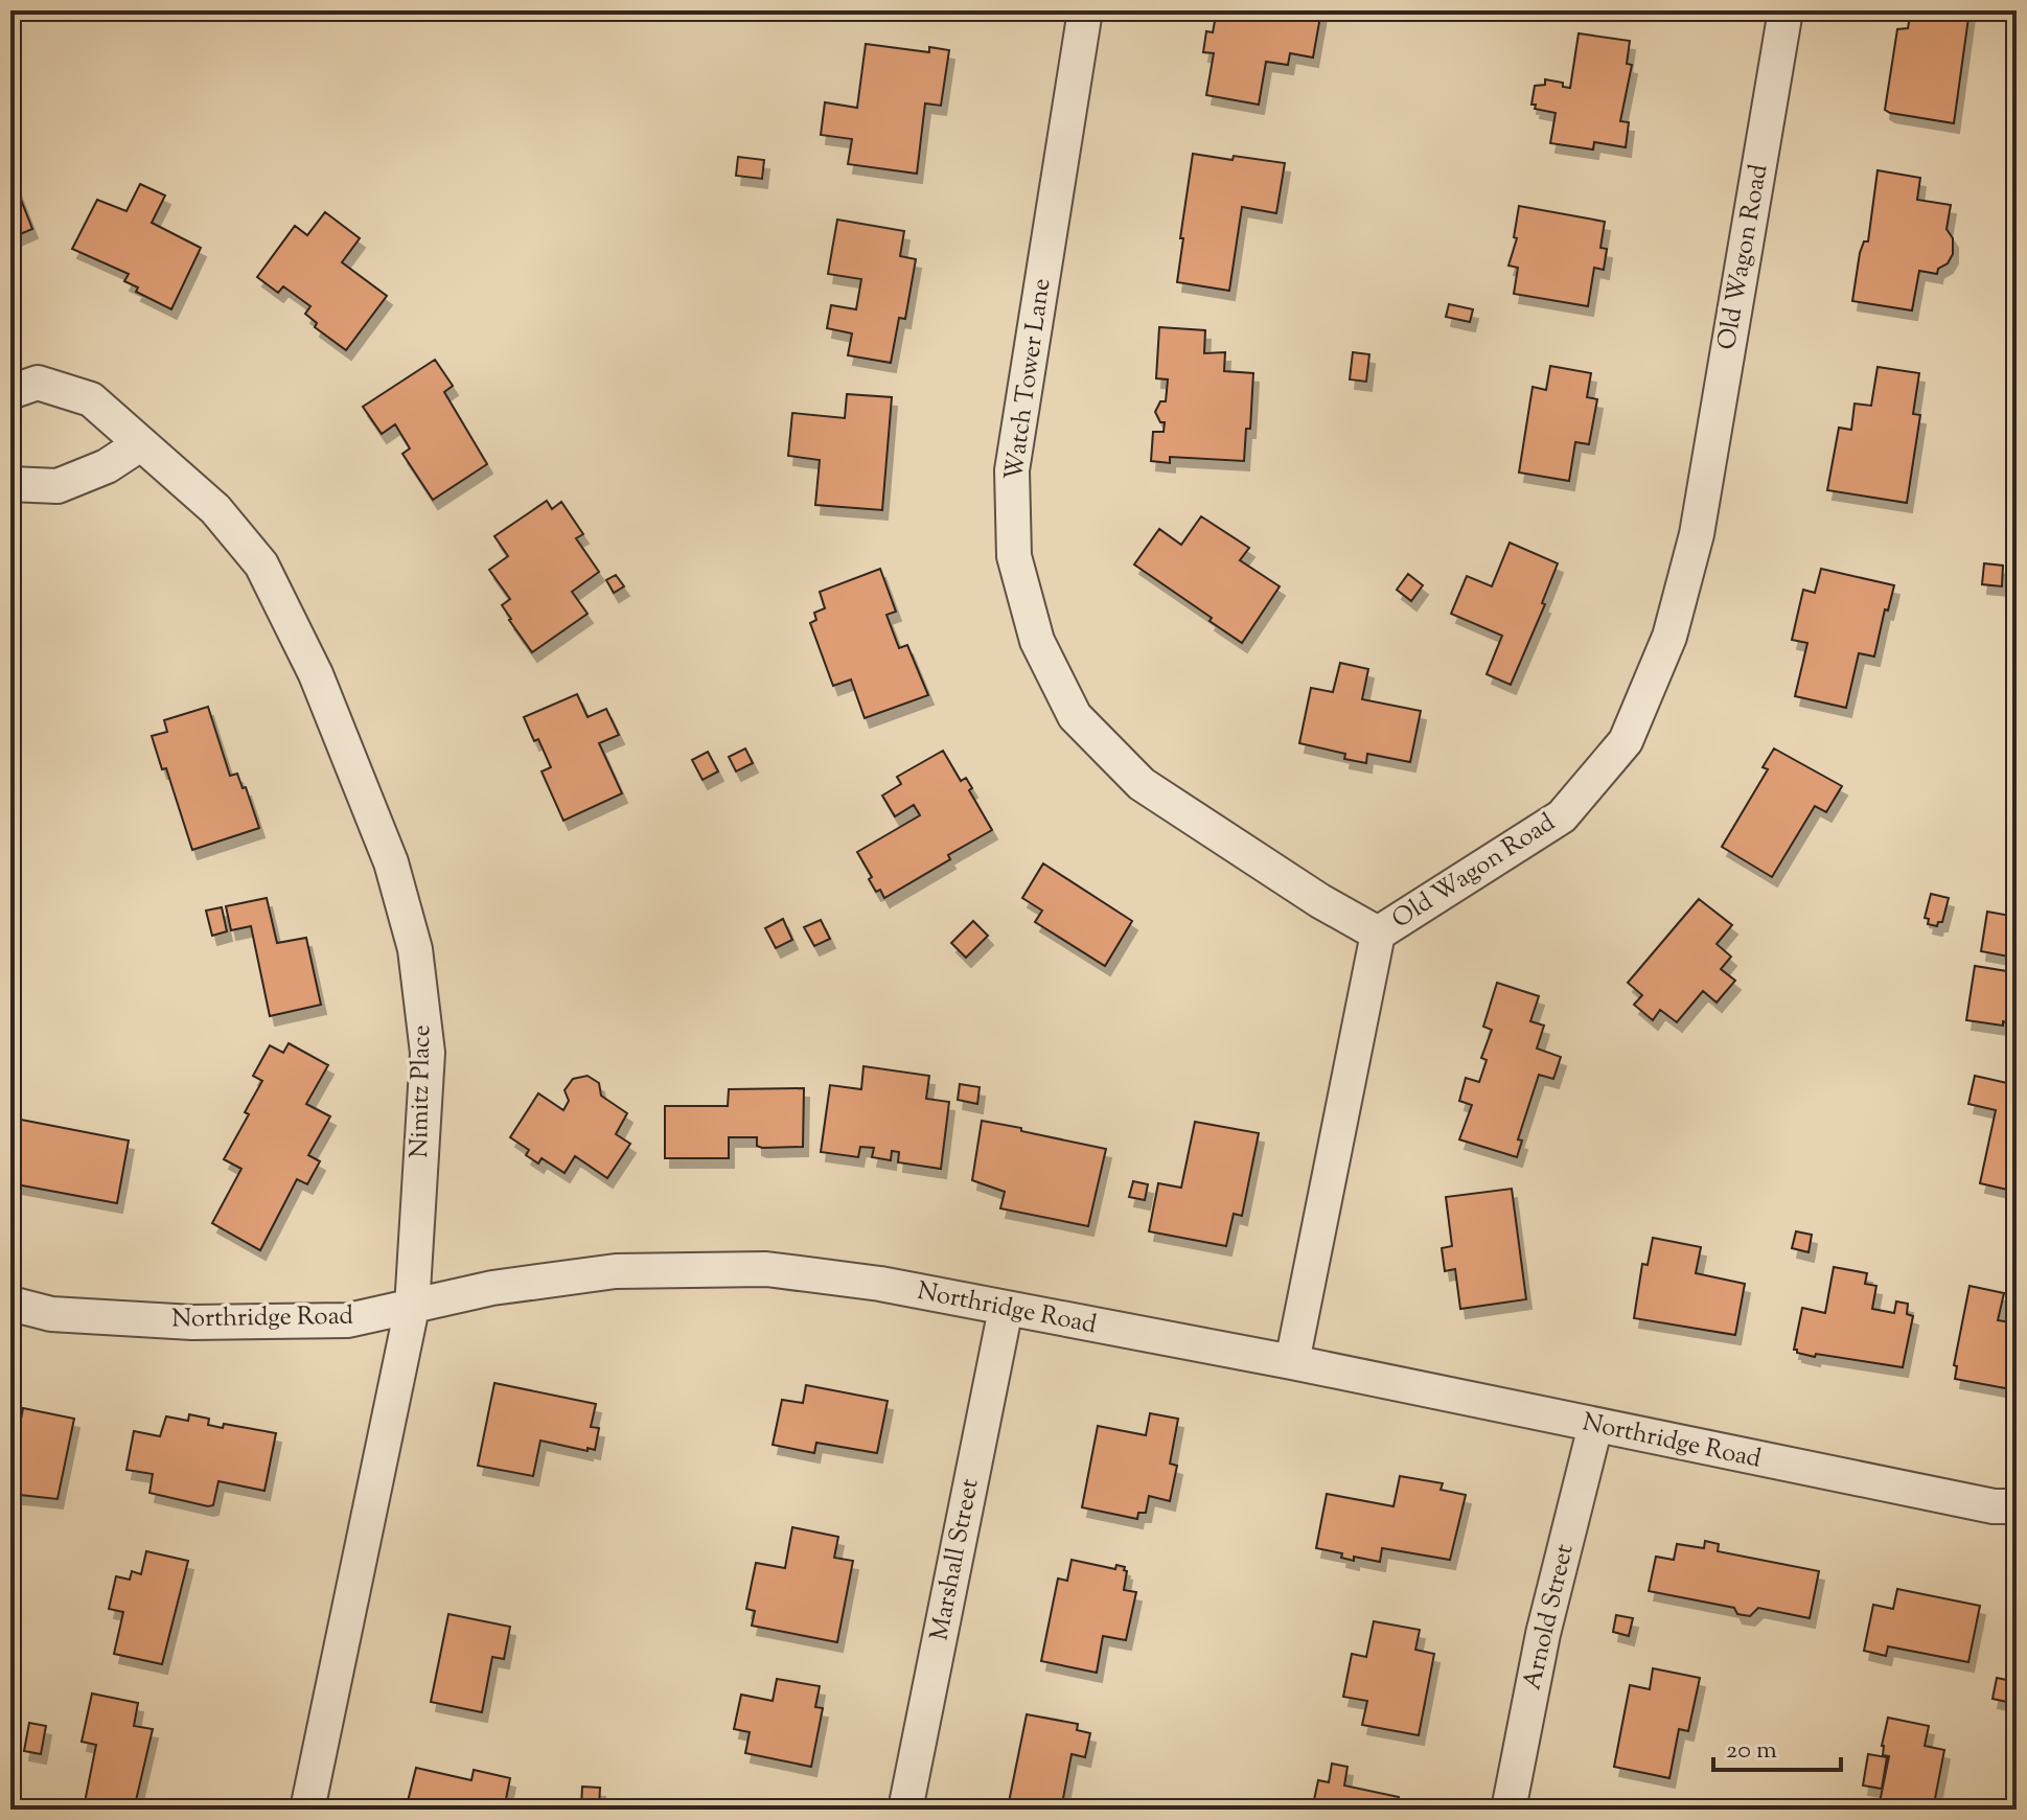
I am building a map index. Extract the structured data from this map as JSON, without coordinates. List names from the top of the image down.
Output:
{
  "streets": {
    "street": [
      "Old Wagon Road",
      "Watch Tower Lane",
      "Nimitz Place",
      "Northridge Road",
      "Marshall Street",
      "Arnold Street"
    ]
  },
  "crossings": [
    ["Old Wagon Road", "Watch Tower Lane"],
    ["Old Wagon Road", "Northridge Road"],
    ["Nimitz Place", "Northridge Road"],
    ["Northridge Road", "Marshall Street"],
    ["Northridge Road", "Arnold Street"]
  ],
  "scale_bar": "20 m"
}
